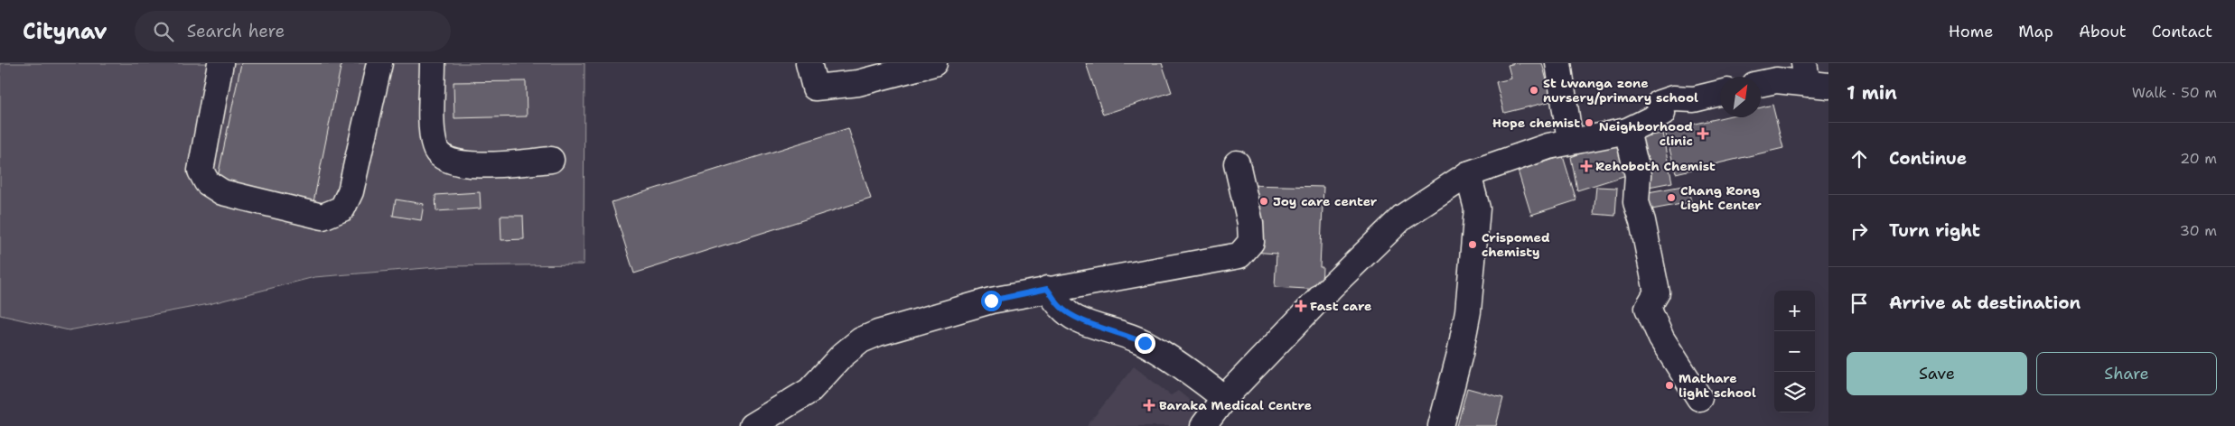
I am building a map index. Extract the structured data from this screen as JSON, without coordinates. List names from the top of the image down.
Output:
{
  "places": {
    "other": [
      "St Lwanga zone nursery/primary school",
      "Hope chemist",
      "Chang Rong Light Center",
      "Joy care center",
      "Crispomed chemisty",
      "Mathare light school"
    ],
    "health": [
      "Neighborhood clinic",
      "Rehoboth Chemist",
      "Fast care",
      "Baraka Medical Centre"
    ]
  },
  "north": "top right",
  "page": {
    "header": "Citynav",
    "search": "Search here",
    "nav": [
      "Home",
      "Map",
      "About",
      "Contact"
    ],
    "heading": ["1 min", "Walk · 50 m"],
    "list": [
      ["Continue", "20 m"],
      ["Turn right", "30 m"],
      "Arrive at destination"
    ],
    "map_buttons": ["+", "−"],
    "buttons": ["Save", "Share"]
  }
}
